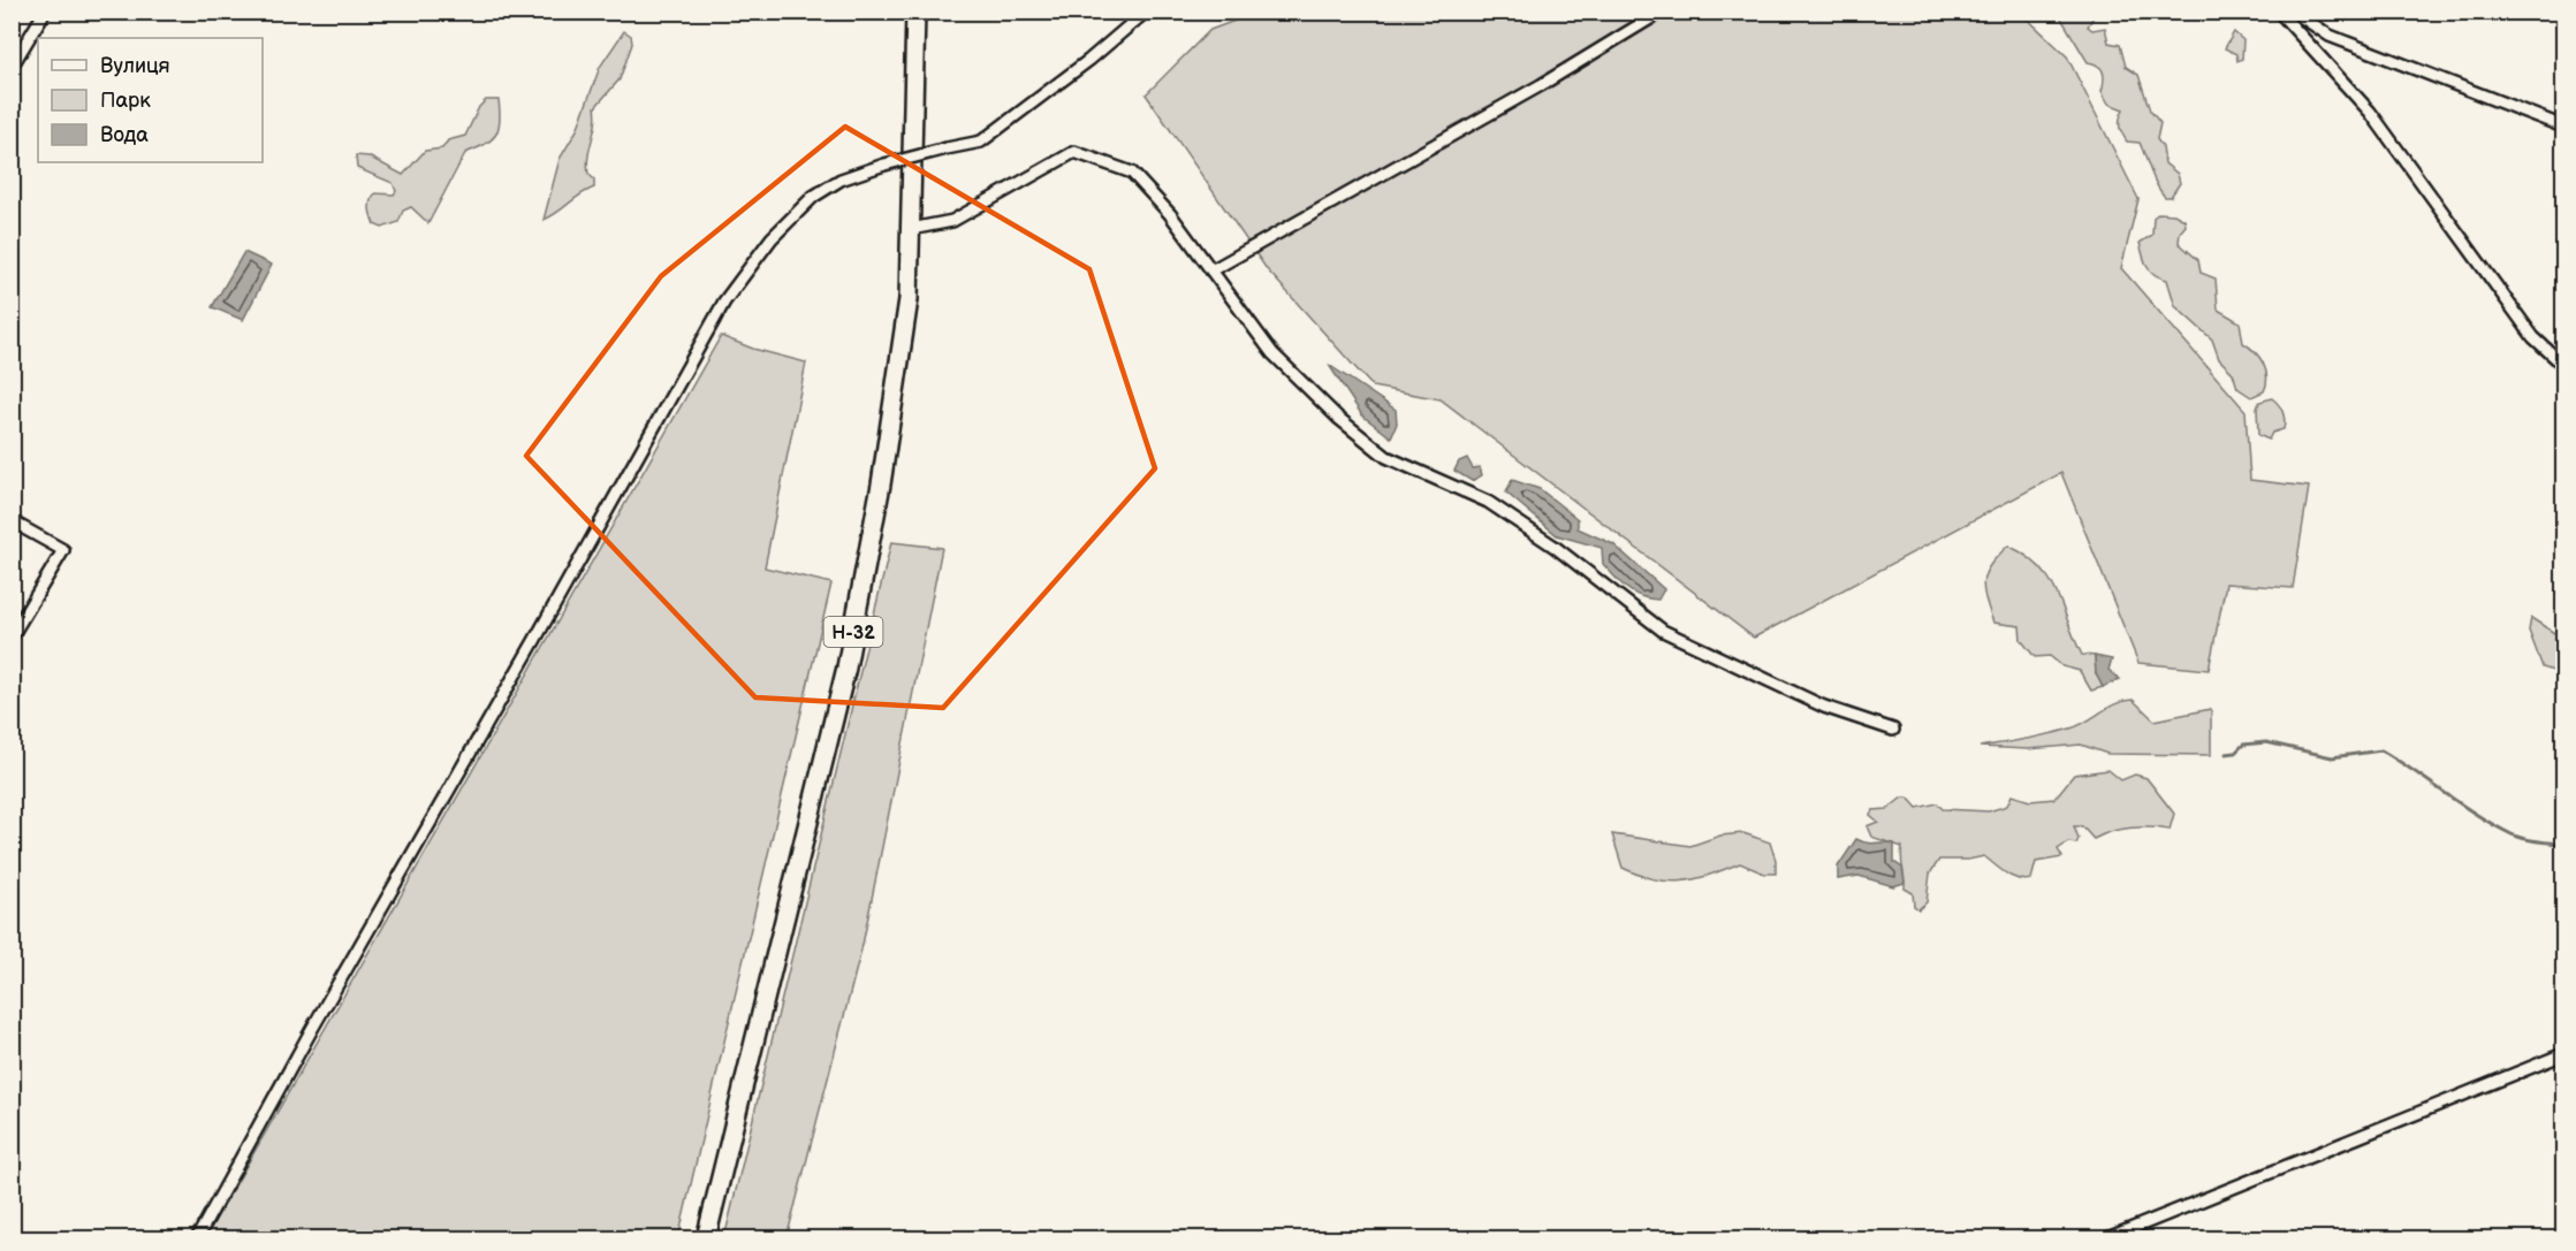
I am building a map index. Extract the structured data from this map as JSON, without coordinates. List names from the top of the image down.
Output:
{
  "streets": {
    "main road": ["Н-32"]
  },
  "legend": ["Вулиця", "Парк", "Вода"]
}
